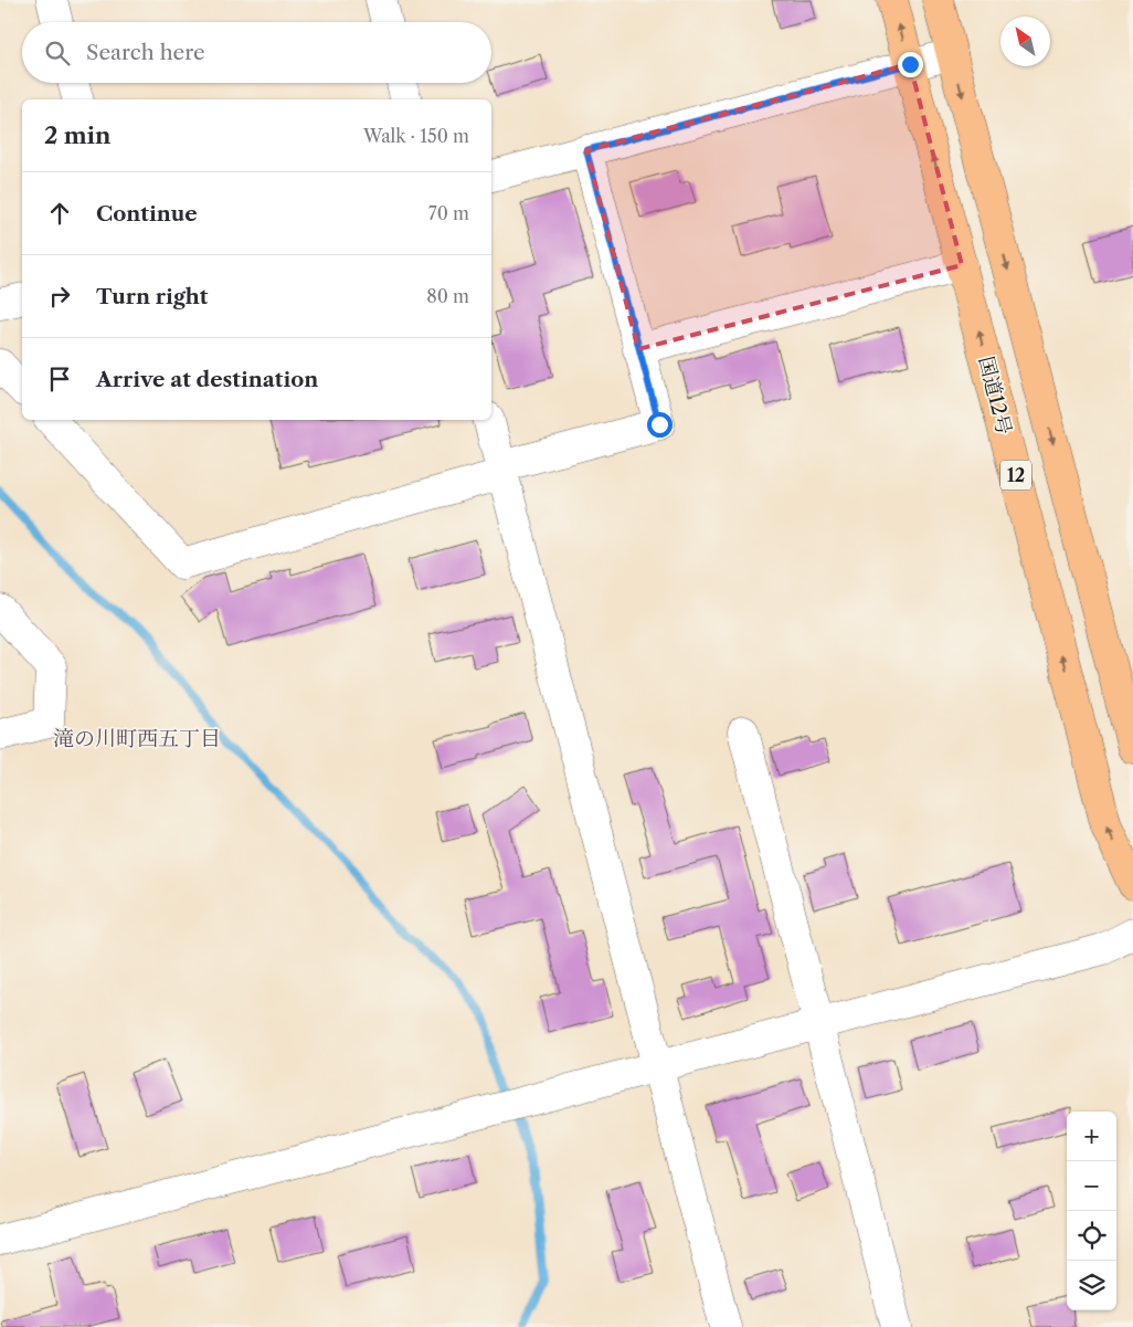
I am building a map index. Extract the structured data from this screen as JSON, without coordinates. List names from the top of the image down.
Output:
{
  "streets": {
    "highway": ["国道12号", "12"]
  },
  "districts": ["滝の川町西五丁目"],
  "north": "top left",
  "page": {
    "search": "Search here",
    "heading": ["2 min", "Walk · 150 m"],
    "list": [
      ["Continue", "70 m"],
      ["Turn right", "80 m"],
      "Arrive at destination"
    ],
    "map_buttons": ["+", "−"]
  }
}
